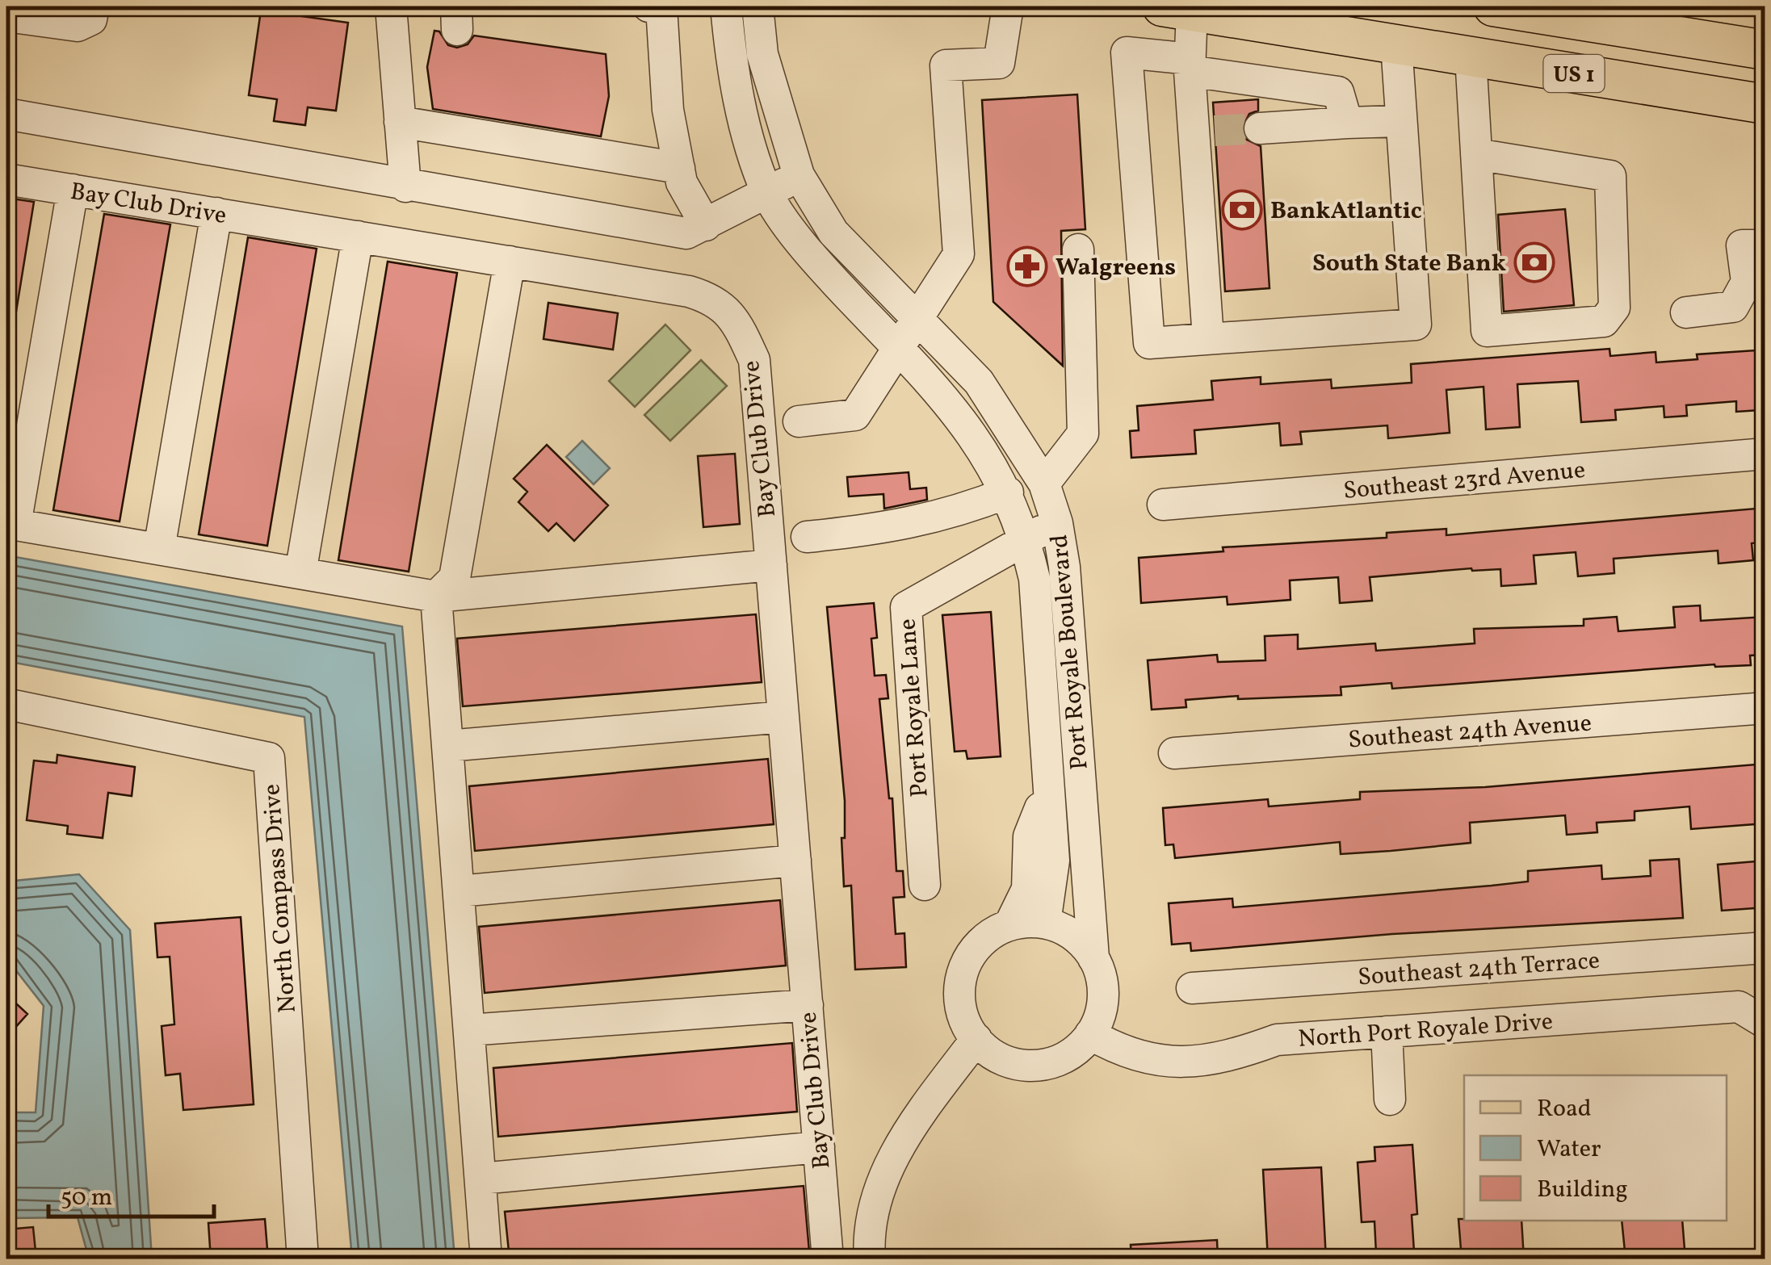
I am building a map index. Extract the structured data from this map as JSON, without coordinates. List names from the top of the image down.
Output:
{
  "streets": {
    "main road": ["US 1"],
    "street": [
      "Bay Club Drive",
      "Southeast 23rd Avenue",
      "Port Royale Boulevard",
      "Port Royale Lane",
      "Southeast 24th Avenue",
      "North Compass Drive",
      "Southeast 24th Terrace",
      "North Port Royale Drive"
    ]
  },
  "crossings": [
    ["Port Royale Boulevard", "Port Royale Lane"],
    ["Port Royale Boulevard", "North Port Royale Drive"]
  ],
  "places": {
    "bank": ["BankAtlantic", "South State Bank"],
    "pharmacy": ["Walgreens"]
  },
  "legend": ["Road", "Water", "Building"],
  "scale_bar": "50 m"
}
